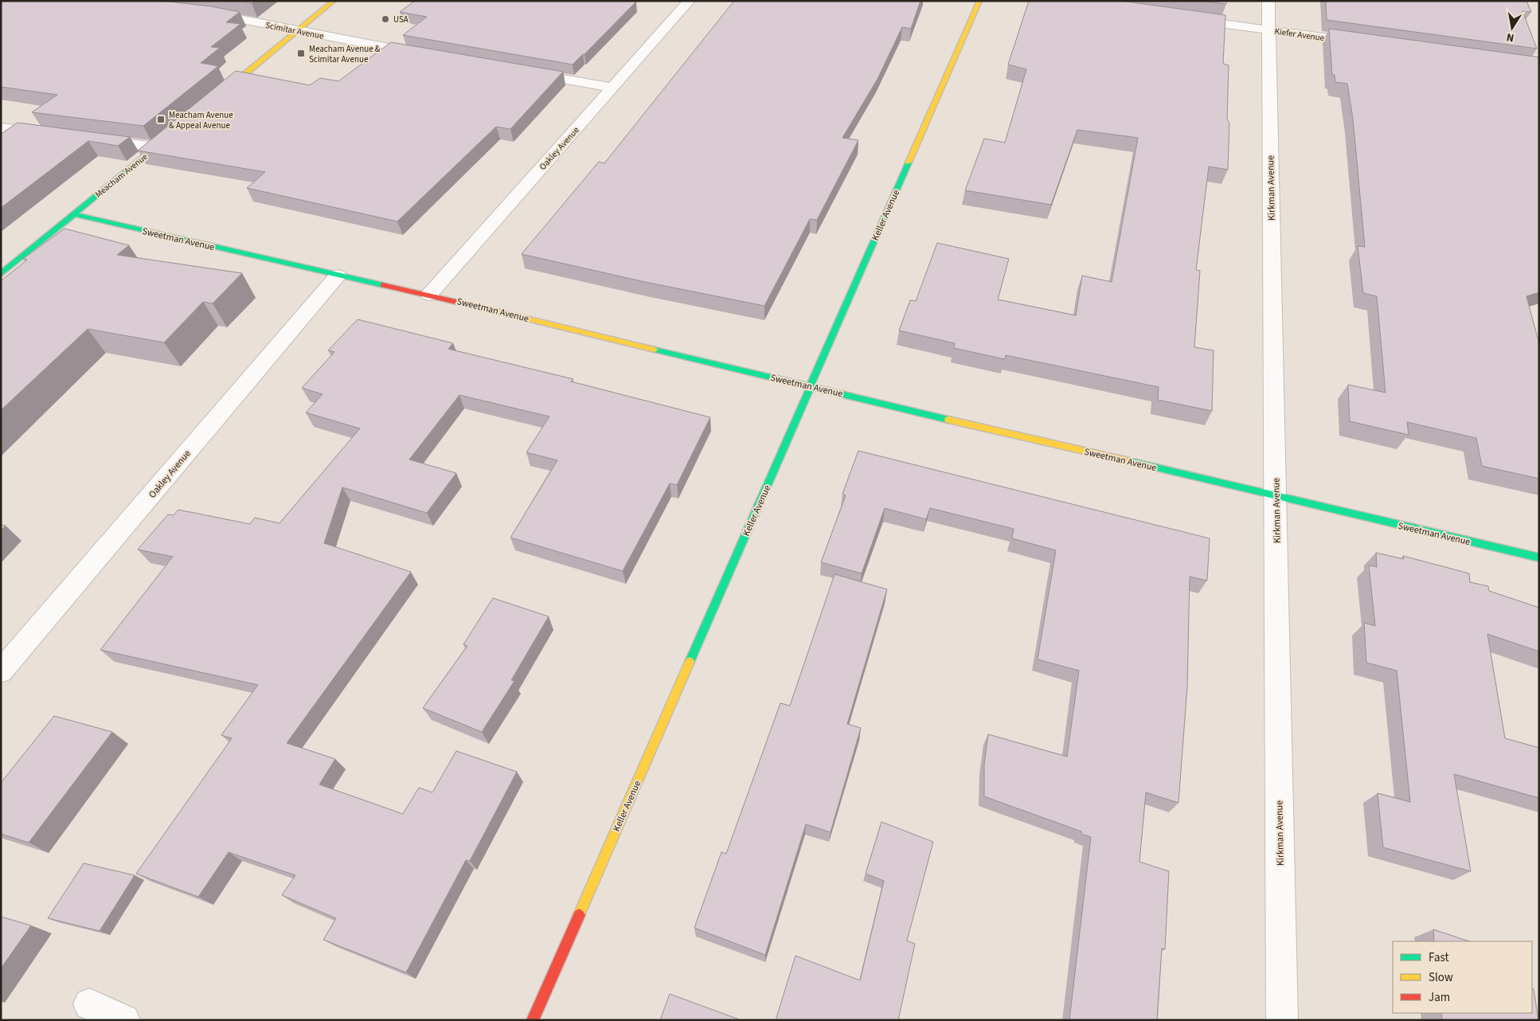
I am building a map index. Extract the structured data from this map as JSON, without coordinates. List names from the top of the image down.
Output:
{
  "streets": {
    "street": [
      "Scimitar Avenue",
      "Kiefer Avenue",
      "Oakley Avenue",
      "Meacham Avenue",
      "Kirkman Avenue",
      "Keller Avenue",
      "Sweetman Avenue"
    ]
  },
  "crossings": [
    ["Kiefer Avenue", "Kirkman Avenue"],
    ["Oakley Avenue", "Sweetman Avenue"],
    ["Meacham Avenue", "Sweetman Avenue"],
    ["Kirkman Avenue", "Sweetman Avenue"],
    ["Keller Avenue", "Sweetman Avenue"]
  ],
  "places": {
    "other": ["USA"],
    "transit": ["Meacham Avenue & Scimitar Avenue", "Meacham Avenue & Appeal Avenue"]
  },
  "legend": ["Fast", "Slow", "Jam"],
  "north": "bottom"
}
